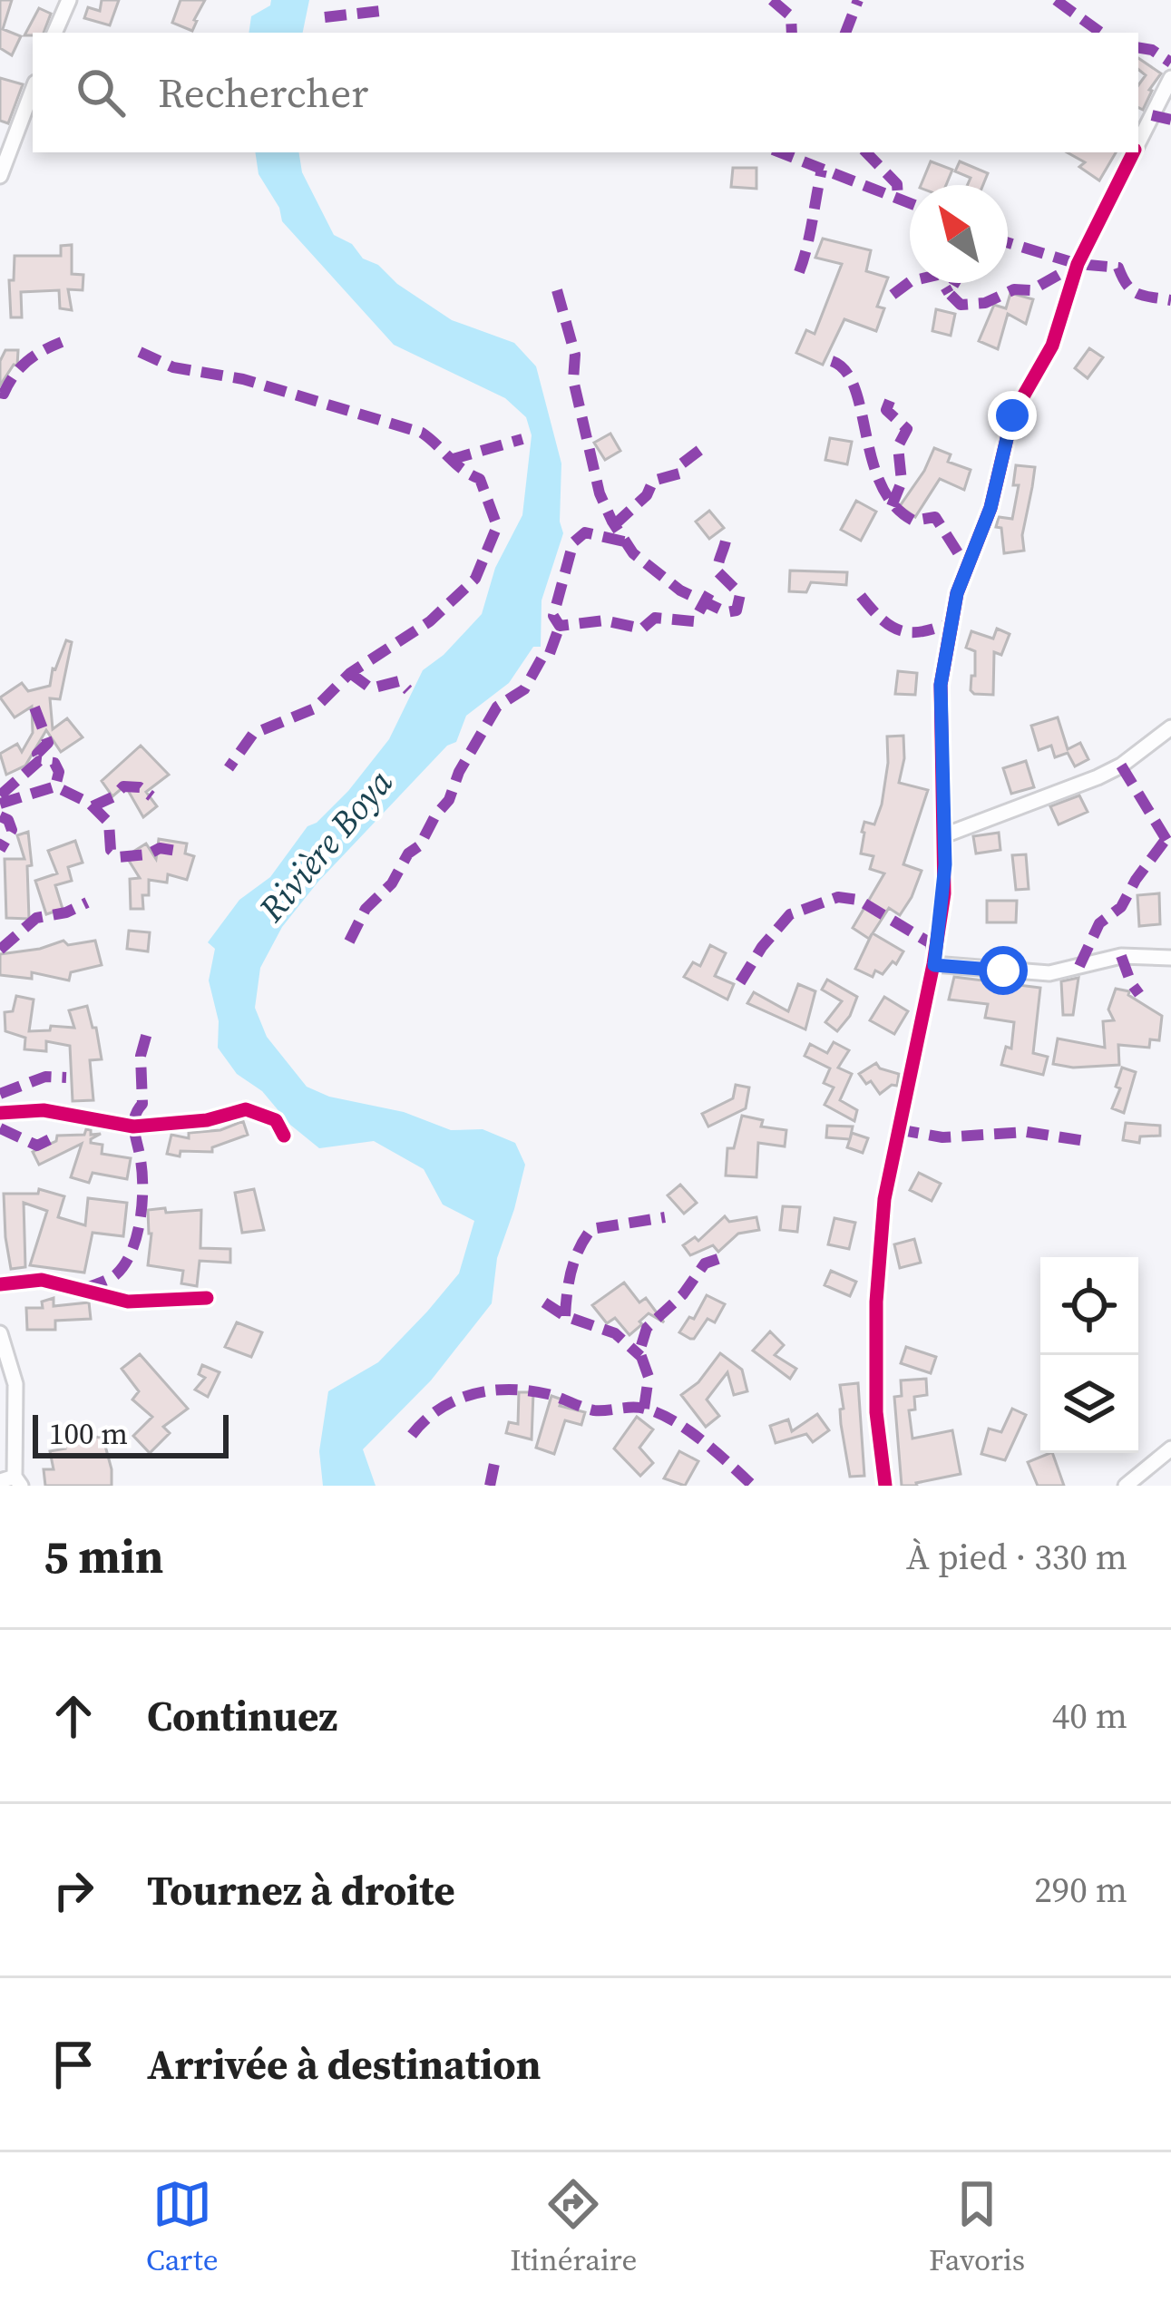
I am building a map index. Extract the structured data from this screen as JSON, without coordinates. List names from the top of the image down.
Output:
{
  "water": ["Rivière Boya"],
  "scale_bar": "100 m",
  "north": "top left",
  "page": {
    "search": "Rechercher",
    "scale": "100 m",
    "heading": ["5 min", "À pied · 330 m"],
    "list": [
      ["Continuez", "40 m"],
      ["Tournez à droite", "290 m"],
      "Arrivée à destination"
    ],
    "nav": ["Carte", "Itinéraire", "Favoris"]
  }
}
